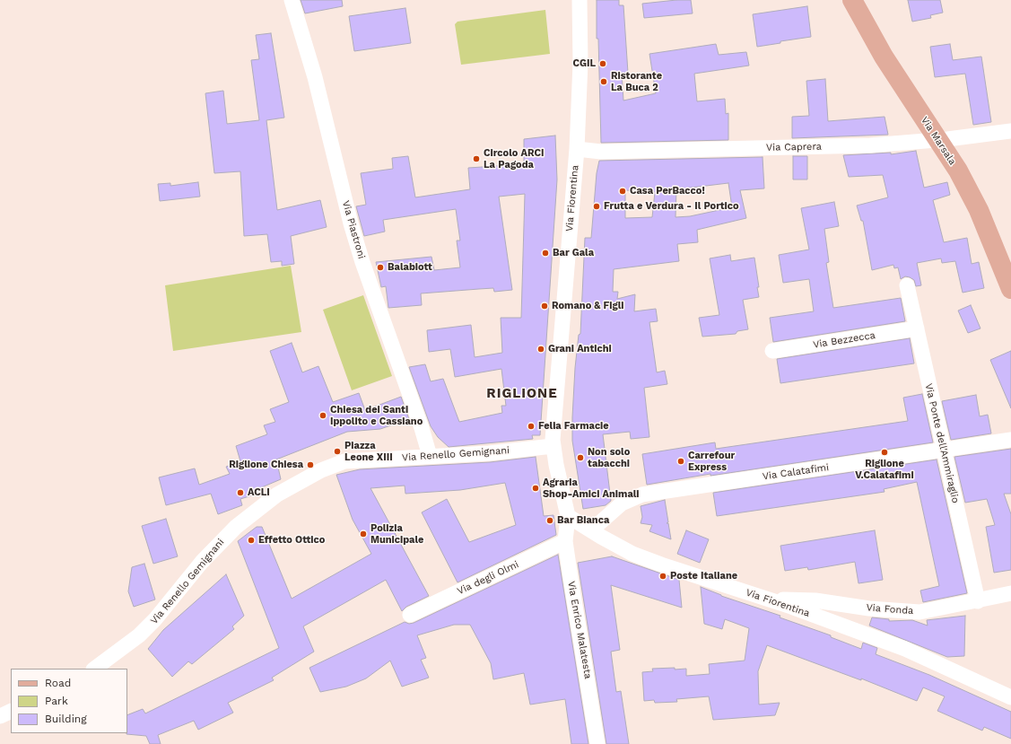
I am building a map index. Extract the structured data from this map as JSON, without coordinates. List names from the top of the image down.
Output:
{
  "streets": {
    "main road": ["Via Marsala"],
    "street": [
      "Via Caprera",
      "Via Fiorentina",
      "Via Piastroni",
      "Via Bezzecca",
      "Via Ponte dell'Ammiraglio",
      "Via Renello Gemignani",
      "Via Calatafimi",
      "Via degli Olmi",
      "Via Fonda",
      "Via Enrico Malatesta"
    ]
  },
  "crossings": [
    ["Via Marsala", "Via Caprera"],
    ["Via Caprera", "Via Fiorentina"],
    ["Via Fiorentina", "Via Renello Gemignani"],
    ["Via Fiorentina", "Via Calatafimi"],
    ["Via Fiorentina", "Via Fonda"],
    ["Via Fiorentina", "Via Enrico Malatesta"],
    ["Via Piastroni", "Via Renello Gemignani"],
    ["Via Bezzecca", "Via Ponte dell'Ammiraglio"],
    ["Via Ponte dell'Ammiraglio", "Via Calatafimi"],
    ["Via Ponte dell'Ammiraglio", "Via Fonda"],
    ["Via degli Olmi", "Via Enrico Malatesta"]
  ],
  "districts": ["RIGLIONE"],
  "places": [
    "CGIL",
    "Ristorante La Buca 2",
    "Circolo ARCI La Pagoda",
    "Casa PerBacco!",
    "Frutta e Verdura - Il Portico",
    "Bar Gala",
    "Balabiott",
    "Romano & Figli",
    "Grani Antichi",
    "Chiesa dei Santi Ippolito e Cassiano",
    "Felia Farmacie",
    "Piazza Leone XIII",
    "Riglione V.Calatafimi",
    "Non solo tabacchi",
    "Carrefour Express",
    "Riglione Chiesa",
    "Agraria Shop-Amici Animali",
    "ACLI",
    "Bar Bianca",
    "Polizia Municipale",
    "Effetto Ottico",
    "Poste Italiane"
  ],
  "legend": ["Road", "Park", "Building"]
}
